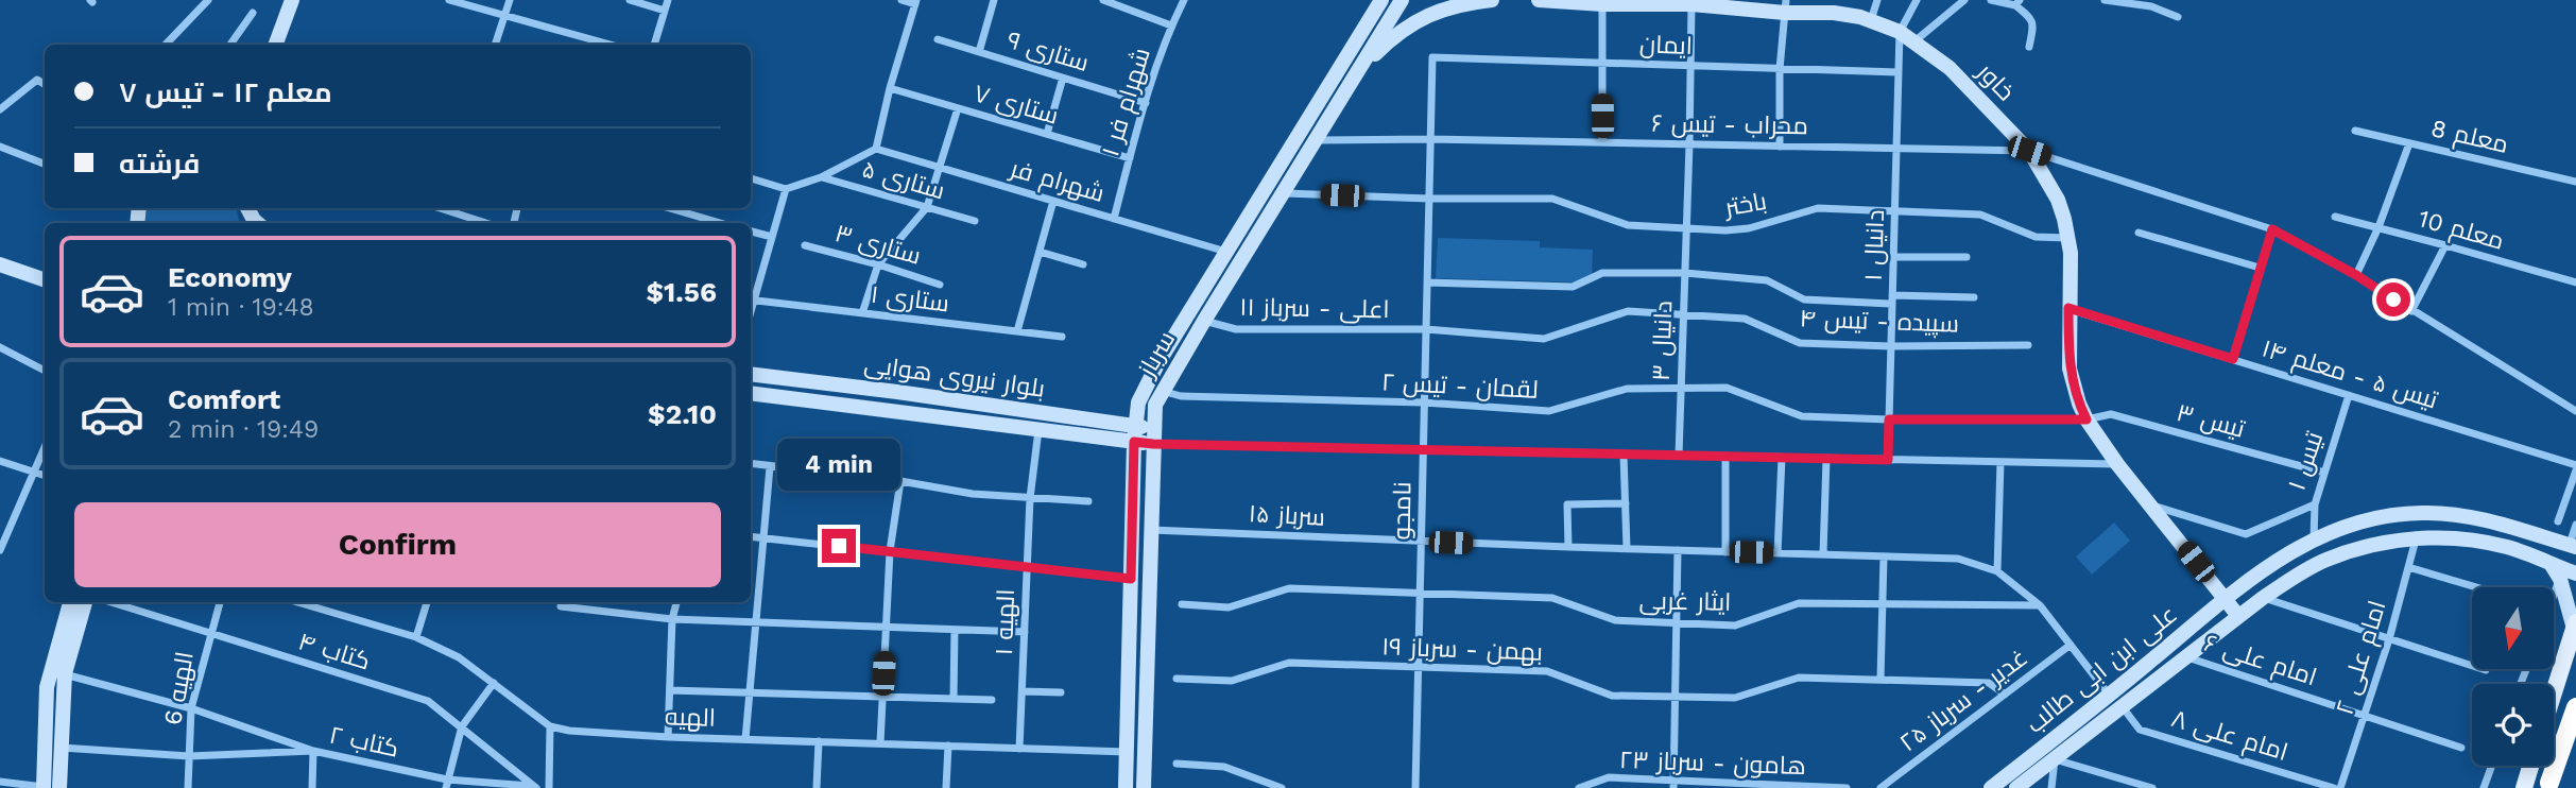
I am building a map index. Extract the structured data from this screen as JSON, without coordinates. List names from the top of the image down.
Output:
{
  "streets": {
    "street": [
      "ایمان",
      "ستاری ۹",
      "خاور",
      "شهرام فر ۱",
      "ستاری ۷",
      "محراب - تیس ۶",
      "معلم 8",
      "ستاری ۵",
      "شهرام فر",
      "باختر",
      "معلم 10",
      "ستاری ۳",
      "دانیال ۱",
      "ستاری ۱",
      "اعلی - سرباز ۱۱",
      "سپیده - تیس ۴",
      "دانیال ۳",
      "سرباز",
      "تیس ۵ - معلم ۱۴",
      "بلوار نیروی هوایی",
      "لقمان - تیس ۲",
      "تیس ۳",
      "تیس ۱",
      "نامجو",
      "سرباز ۱۵",
      "ایثار غربی",
      "الهیه ۱",
      "بهمن - سرباز ۱۹",
      "کتاب ۴",
      "امام علی ۲",
      "امام علی ۶",
      "علی ابن ابی طالب",
      "الهیه 6",
      "غدیر - سرباز ۲۵",
      "الهیه",
      "امام علی ۸",
      "کتاب ۲",
      "هامون - سرباز ۲۳"
    ]
  },
  "crossings": [
    ["ایمان", "دانیال ۱"],
    ["ایمان", "دانیال ۳"],
    ["ایمان", "نامجو"],
    ["ستاری ۹", "شهرام فر ۱"],
    ["خاور", "محراب - تیس ۶"],
    ["خاور", "باختر"],
    ["خاور", "دانیال ۱"],
    ["خاور", "دانیال ۳"],
    ["خاور", "تیس ۵ - معلم ۱۴"],
    ["خاور", "لقمان - تیس ۲"],
    ["خاور", "تیس ۳"],
    ["خاور", "تیس ۱"],
    ["خاور", "علی ابن ابی طالب"],
    ["شهرام فر ۱", "ستاری ۷"],
    ["شهرام فر ۱", "شهرام فر"],
    ["محراب - تیس ۶", "دانیال ۱"],
    ["محراب - تیس ۶", "دانیال ۳"],
    ["محراب - تیس ۶", "سرباز"],
    ["محراب - تیس ۶", "نامجو"],
    ["شهرام فر", "سرباز"],
    ["باختر", "دانیال ۱"],
    ["باختر", "دانیال ۳"],
    ["باختر", "سرباز"],
    ["باختر", "نامجو"],
    ["دانیال ۱", "سپیده - تیس ۴"],
    ["دانیال ۱", "لقمان - تیس ۲"],
    ["اعلی - سرباز ۱۱", "سپیده - تیس ۴"],
    ["اعلی - سرباز ۱۱", "سرباز"],
    ["اعلی - سرباز ۱۱", "نامجو"],
    ["سپیده - تیس ۴", "دانیال ۳"],
    ["سپیده - تیس ۴", "نامجو"],
    ["دانیال ۳", "لقمان - تیس ۲"],
    ["سرباز", "بلوار نیروی هوایی"],
    ["سرباز", "لقمان - تیس ۲"],
    ["سرباز", "سرباز ۱۵"],
    ["سرباز", "الهیه"],
    ["تیس ۵ - معلم ۱۴", "تیس ۱"],
    ["بلوار نیروی هوایی", "الهیه ۱"],
    ["لقمان - تیس ۲", "تیس ۳"],
    ["لقمان - تیس ۲", "نامجو"],
    ["تیس ۳", "تیس ۱"],
    ["نامجو", "سرباز ۱۵"],
    ["نامجو", "ایثار غربی"],
    ["نامجو", "بهمن - سرباز ۱۹"],
    ["الهیه ۱", "الهیه"],
    ["بهمن - سرباز ۱۹", "غدیر - سرباز ۲۵"],
    ["کتاب ۴", "الهیه 6"],
    ["کتاب ۴", "کتاب ۲"],
    ["امام علی ۲", "امام علی ۶"],
    ["امام علی ۲", "علی ابن ابی طالب"],
    ["امام علی ۶", "علی ابن ابی طالب"],
    ["علی ابن ابی طالب", "امام علی ۸"],
    ["الهیه 6", "کتاب ۲"]
  ],
  "north": "bottom",
  "page": {
    "banner": ["معلم ۱۲ - تیس ۷", "فرشته"],
    "list": [
      {
        "name": "Economy",
        "note": "1 min · 19:48",
        "value": "$1.56"
      },
      {
        "name": "Comfort",
        "note": "2 min · 19:49",
        "value": "$2.10"
      }
    ],
    "bubble": "4 min",
    "buttons": "Confirm"
  }
}
